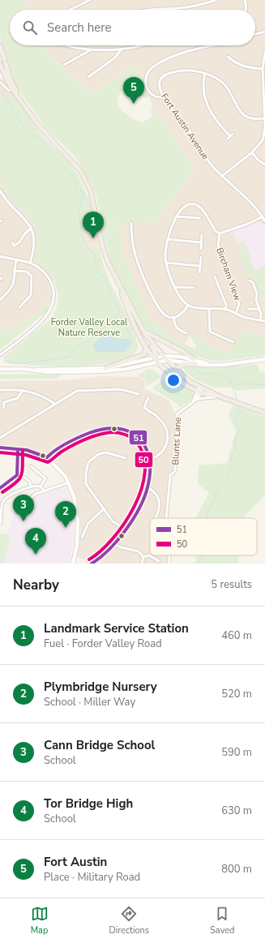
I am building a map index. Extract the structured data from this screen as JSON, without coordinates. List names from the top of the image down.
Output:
{
  "streets": {
    "street": ["Fort Austin Avenue", "Bircham View", "Blunts Lane"]
  },
  "parks": ["Forder Valley Local Nature Reserve"],
  "lines": ["transit line 51", "transit line 50"],
  "legend": ["51", "50"],
  "page": {
    "search": "Search here",
    "pins": [
      "5",
      "1",
      "3",
      "2",
      "4"
    ],
    "heading": ["Nearby", "5 results"],
    "list": [
      {
        "mark": "1",
        "name": "Landmark Service Station",
        "note": "Fuel · Forder Valley Road",
        "value": "460 m"
      },
      {
        "mark": "2",
        "name": "Plymbridge Nursery",
        "note": "School · Miller Way",
        "value": "520 m"
      },
      {
        "mark": "3",
        "name": "Cann Bridge School",
        "note": "School",
        "value": "590 m"
      },
      {
        "mark": "4",
        "name": "Tor Bridge High",
        "note": "School",
        "value": "630 m"
      },
      {
        "mark": "5",
        "name": "Fort Austin",
        "note": "Place · Military Road",
        "value": "800 m"
      }
    ],
    "nav": ["Map", "Directions", "Saved"]
  }
}
